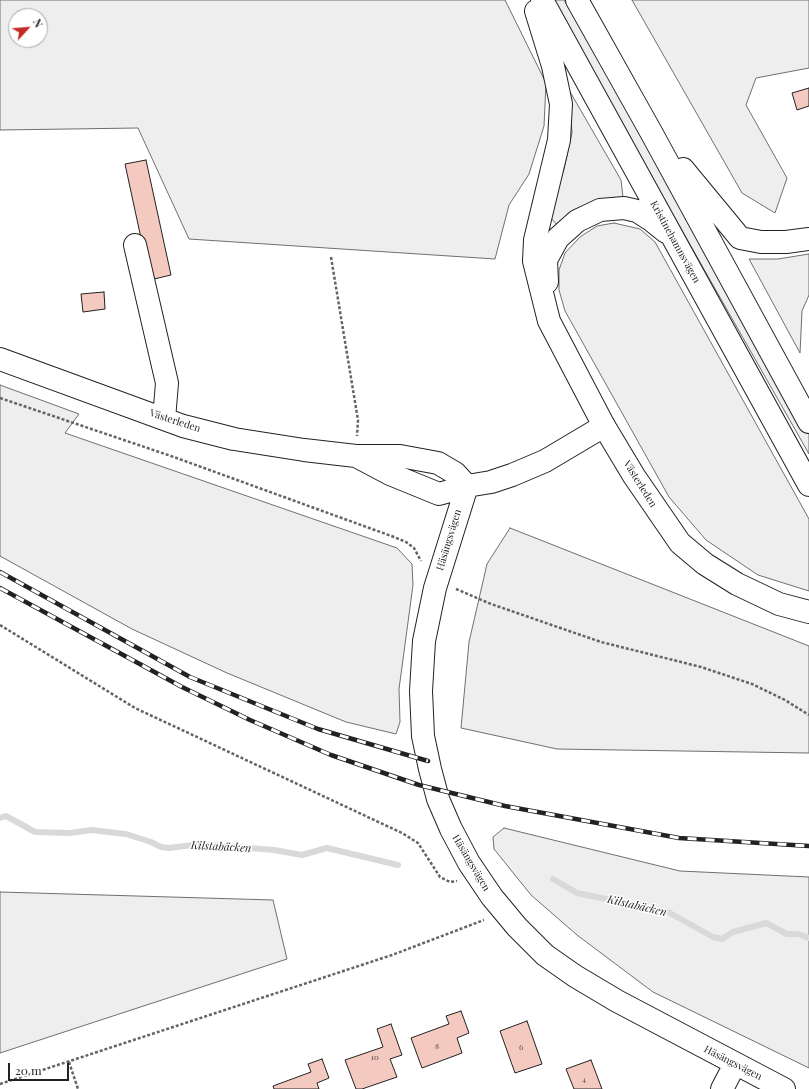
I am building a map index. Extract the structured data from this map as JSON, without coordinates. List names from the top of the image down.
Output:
{
  "streets": {
    "main road": ["Kristinehamnsvägen", "Västerleden", "Häsängsvägen"]
  },
  "crossings": [
    ["Västerleden", "Häsängsvägen"]
  ],
  "water": ["Kilstabäcken"],
  "house_numbers": [
    "8",
    "6",
    "10",
    "4"
  ],
  "scale_bar": "20 m",
  "north": "top right"
}
